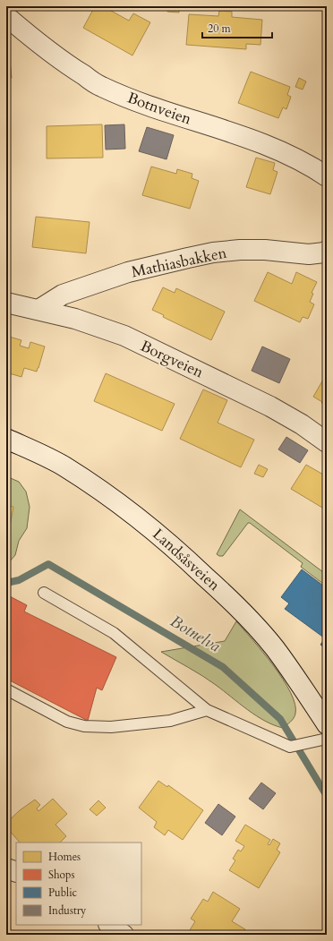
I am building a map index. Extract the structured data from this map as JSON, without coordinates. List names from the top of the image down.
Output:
{
  "streets": {
    "street": [
      "Botnveien",
      "Mathiasbakken",
      "Borgveien",
      "Landsåsveien"
    ]
  },
  "crossings": [
    ["Mathiasbakken", "Borgveien"]
  ],
  "water": ["Botnelva"],
  "legend": [
    "Homes",
    "Shops",
    "Public",
    "Industry"
  ],
  "scale_bar": "20 m"
}
